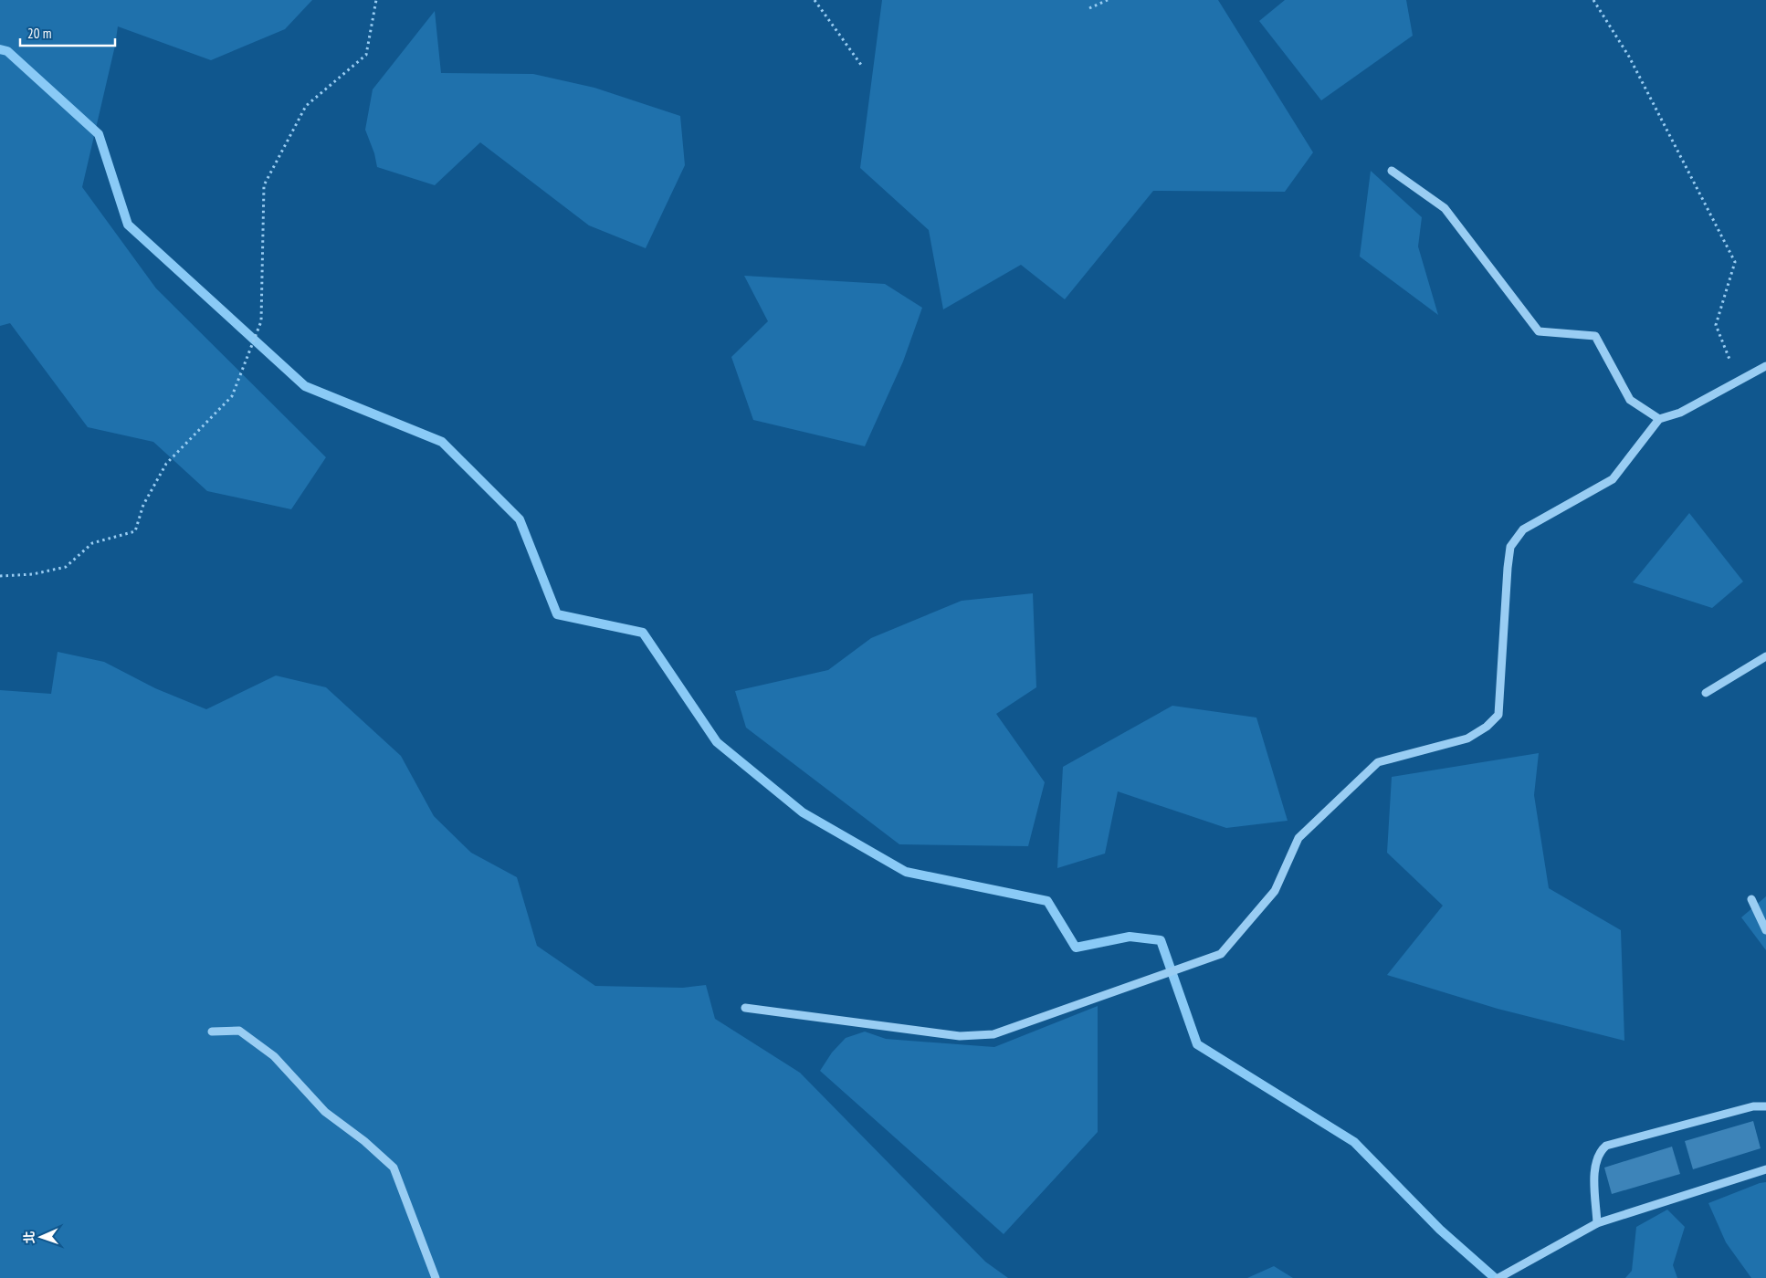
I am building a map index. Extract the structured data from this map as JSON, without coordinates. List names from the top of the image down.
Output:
{
  "scale_bar": "20 m",
  "north": "left"
}
